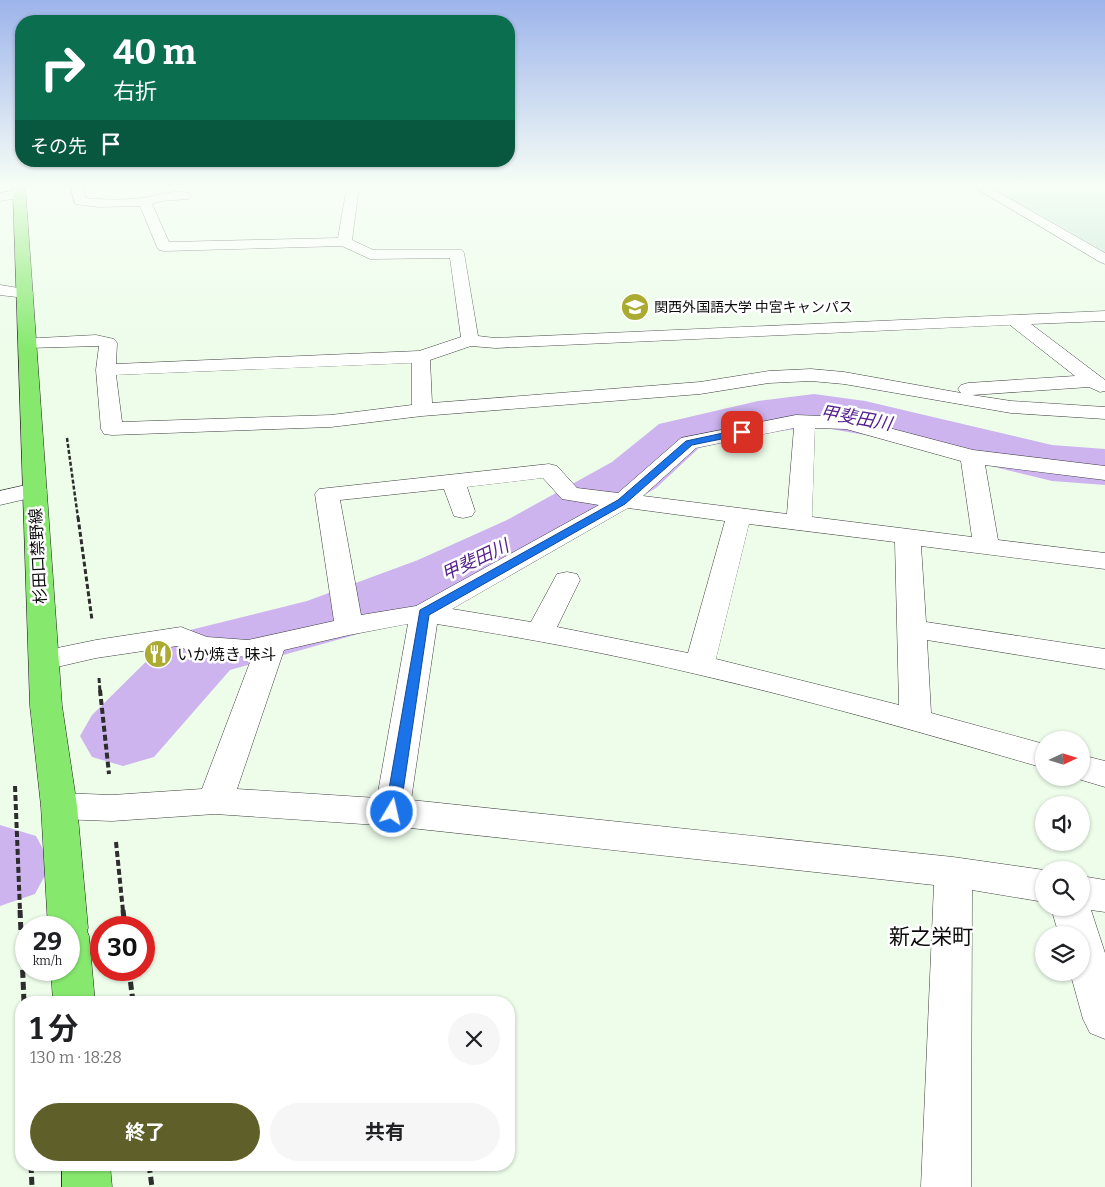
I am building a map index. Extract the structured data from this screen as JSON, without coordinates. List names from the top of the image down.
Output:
{
  "streets": {
    "main road": ["杉田口禁野線"]
  },
  "districts": ["新之栄町"],
  "water": ["甲斐田川"],
  "places": {
    "school or university": ["関西外国語大学 中宮キャンパス"],
    "restaurant": ["いか焼き 味斗"]
  },
  "north": "right",
  "page": {
    "turn": ["40 m", "右折"],
    "then": "その先",
    "speed": "29 km/h",
    "limit": "30",
    "heading": ["1 分", "130 m · 18:28"],
    "buttons": ["終了", "共有"]
  }
}
